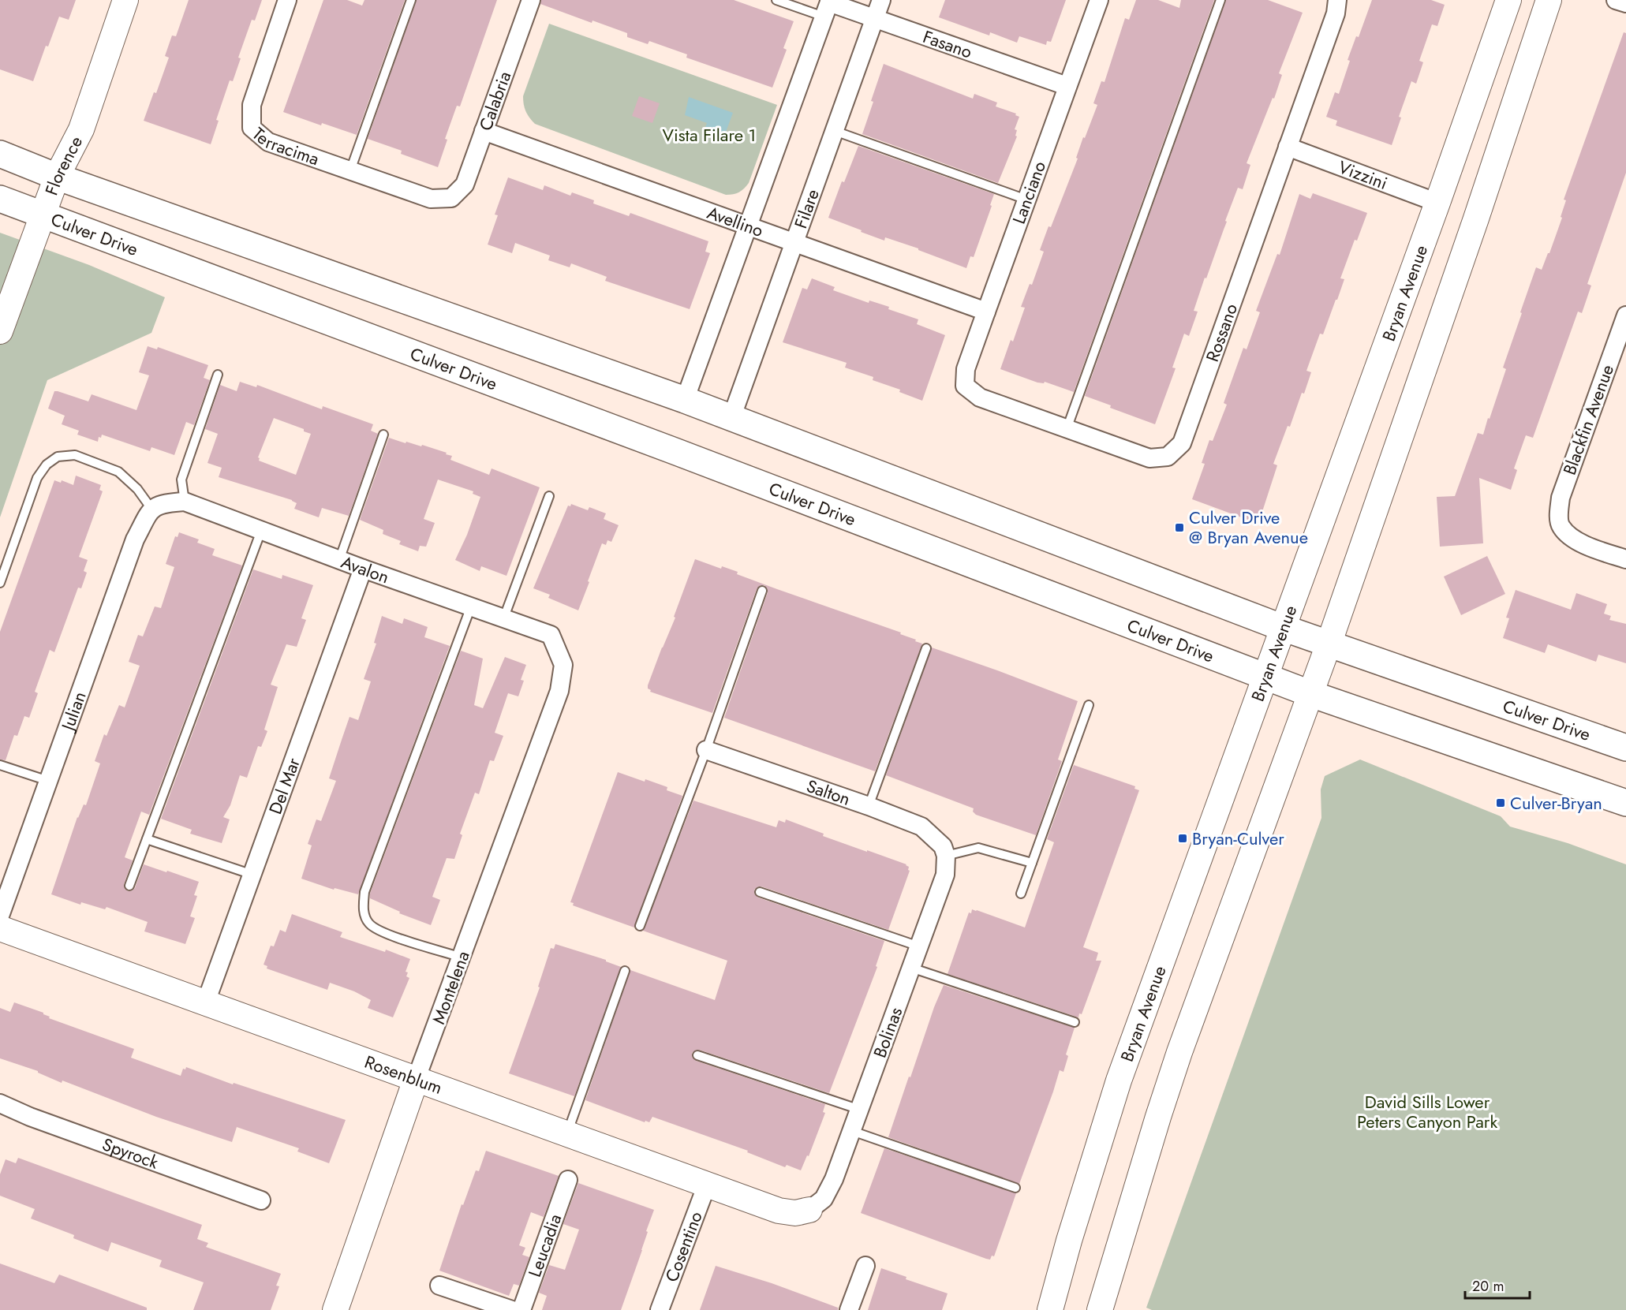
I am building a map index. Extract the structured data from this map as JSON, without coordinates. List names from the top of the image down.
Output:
{
  "streets": {
    "main road": [
      "Florence",
      "Culver Drive",
      "Bryan Avenue",
      "Montelena",
      "Rosenblum"
    ],
    "street": [
      "Fasano",
      "Calabria",
      "Terracima",
      "Vizzini",
      "Lanciano",
      "Filare",
      "Avellino",
      "Rossano",
      "Blackfin Avenue",
      "Avalon",
      "Julian",
      "Del Mar",
      "Salton",
      "Bolinas",
      "Spyrock",
      "Leucadia",
      "Cosentino"
    ]
  },
  "crossings": [
    ["Fasano", "Lanciano"],
    ["Fasano", "Filare"],
    ["Calabria", "Terracima"],
    ["Calabria", "Avellino"],
    ["Florence", "Culver Drive"],
    ["Vizzini", "Bryan Avenue"],
    ["Vizzini", "Rossano"],
    ["Lanciano", "Avellino"],
    ["Lanciano", "Rossano"],
    ["Filare", "Avellino"],
    ["Filare", "Culver Drive"],
    ["Culver Drive", "Bryan Avenue"],
    ["Avalon", "Julian"],
    ["Avalon", "Del Mar"],
    ["Avalon", "Montelena"],
    ["Del Mar", "Rosenblum"],
    ["Salton", "Bolinas"],
    ["Montelena", "Rosenblum"],
    ["Bolinas", "Rosenblum"],
    ["Rosenblum", "Cosentino"]
  ],
  "parks": ["Vista Filare 1", "David Sills Lower Peters Canyon Park"],
  "places": {
    "transit": ["Culver Drive @ Bryan Avenue", "Culver-Bryan", "Bryan-Culver"]
  },
  "scale_bar": "20 m"
}
